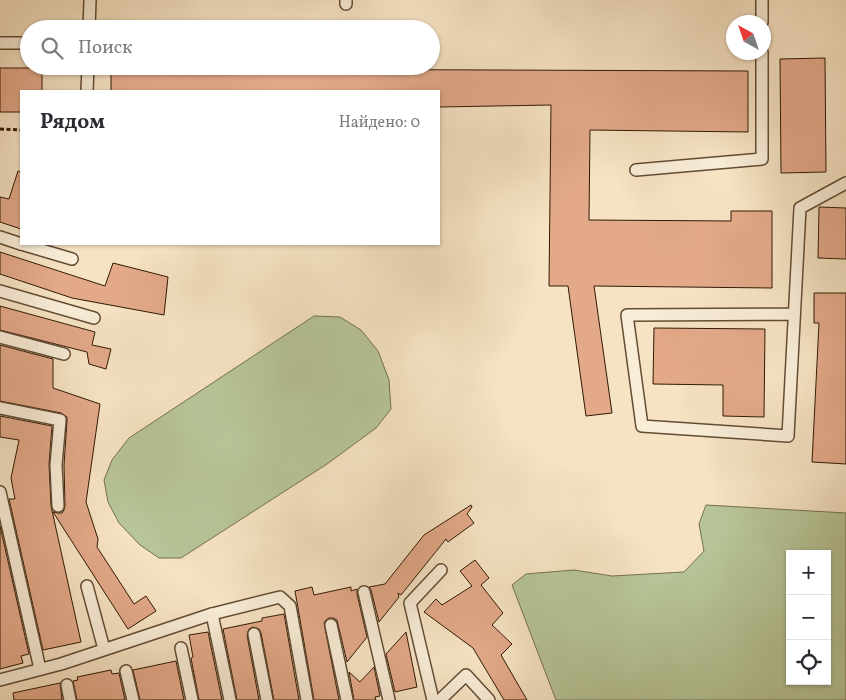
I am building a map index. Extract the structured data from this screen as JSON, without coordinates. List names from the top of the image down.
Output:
{
  "north": "top left",
  "page": {
    "search": "Поиск",
    "heading": ["Рядом", "Найдено: 0"],
    "map_buttons": ["+", "−"]
  }
}
